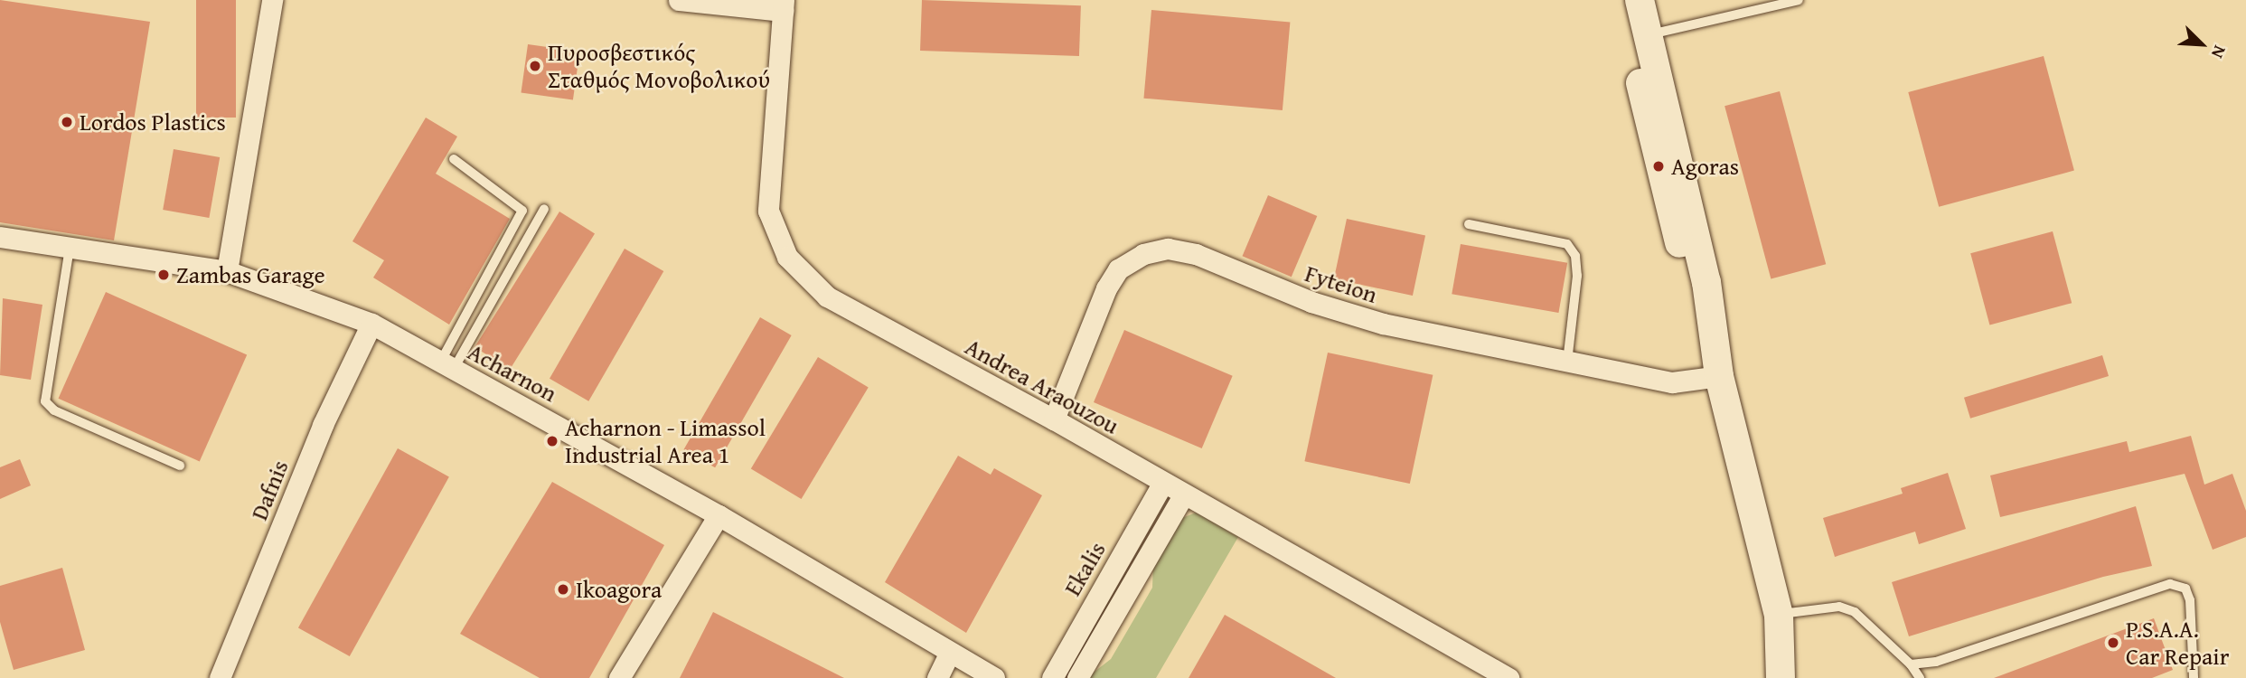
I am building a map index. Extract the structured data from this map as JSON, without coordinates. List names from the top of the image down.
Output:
{
  "streets": {
    "street": [
      "Fyteion",
      "Acharnon",
      "Andrea Araouzou",
      "Dafnis",
      "Ekalis"
    ]
  },
  "crossings": [
    ["Fyteion", "Andrea Araouzou"],
    ["Acharnon", "Dafnis"],
    ["Andrea Araouzou", "Ekalis"]
  ],
  "places": [
    "Πυροσβεστικός Σταθμός Μονοβολικού",
    "Lordos Plastics",
    "Agoras",
    "Zambas Garage",
    "Acharnon - Limassol Industrial Area 1",
    "Ikoagora",
    "P.S.A.A. Car Repair"
  ],
  "north": "bottom right"
}
